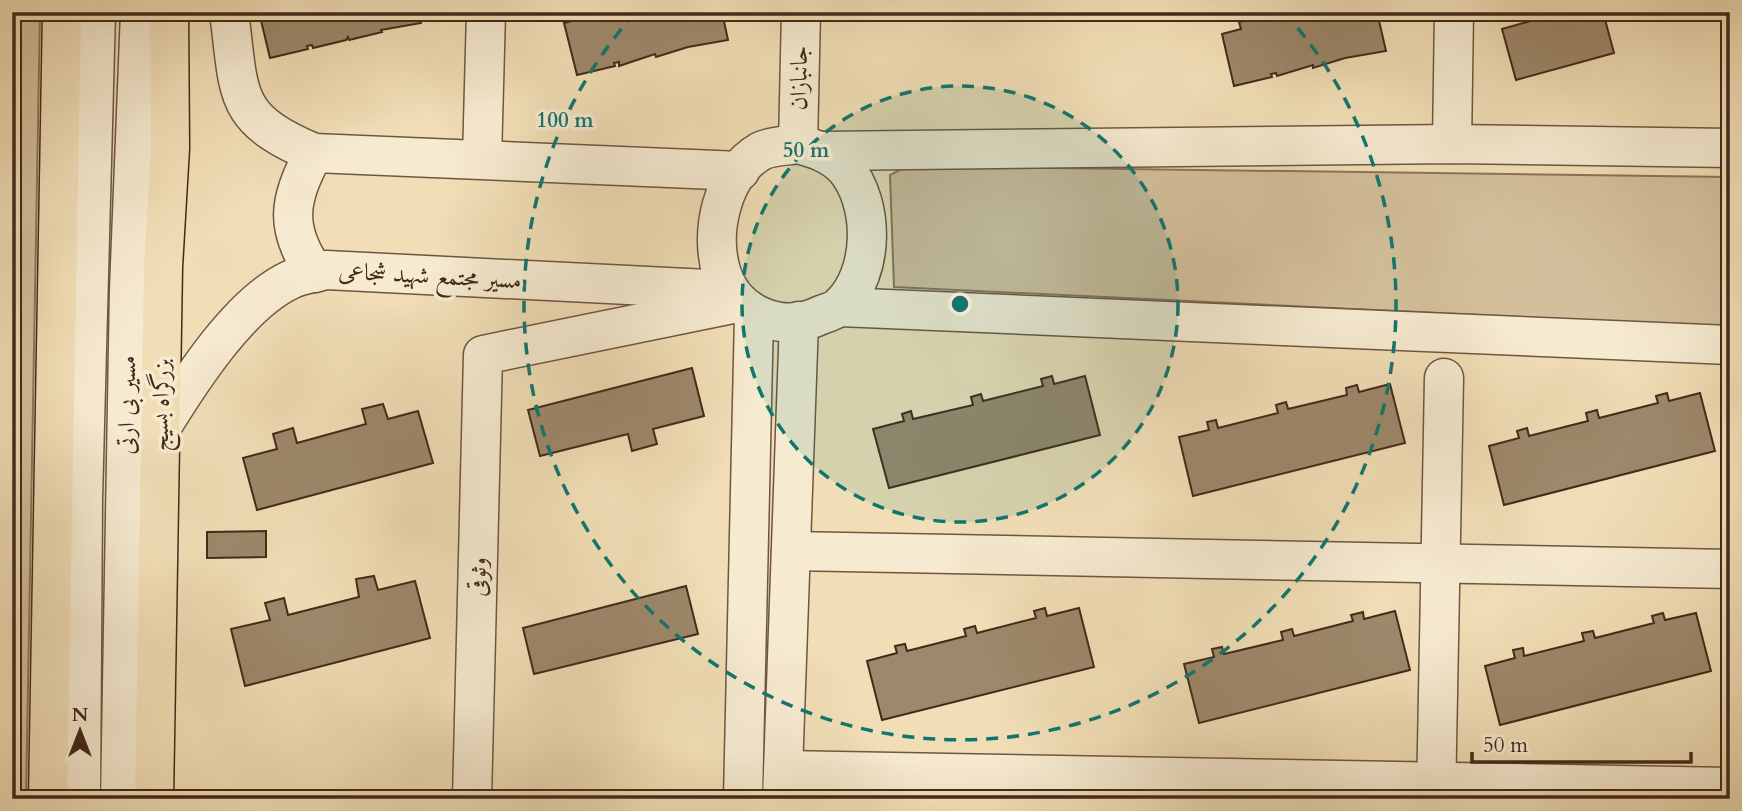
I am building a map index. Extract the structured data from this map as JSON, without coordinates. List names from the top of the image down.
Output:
{
  "streets": {
    "highway": ["بزرگراه بسیج"],
    "street": [
      "جانبازان",
      "مسیر مجتمع شهید شجاعی",
      "مسیر بی ارتی",
      "وثوقی"
    ]
  },
  "crossings": [
    ["جانبازان", "مسیر مجتمع شهید شجاعی"],
    ["جانبازان", "وثوقی"],
    ["مسیر مجتمع شهید شجاعی", "بزرگراه بسیج"],
    ["مسیر مجتمع شهید شجاعی", "وثوقی"]
  ],
  "scale_bar": "50 m",
  "north": "top",
  "rings": ["100 m", "50 m"]
}
